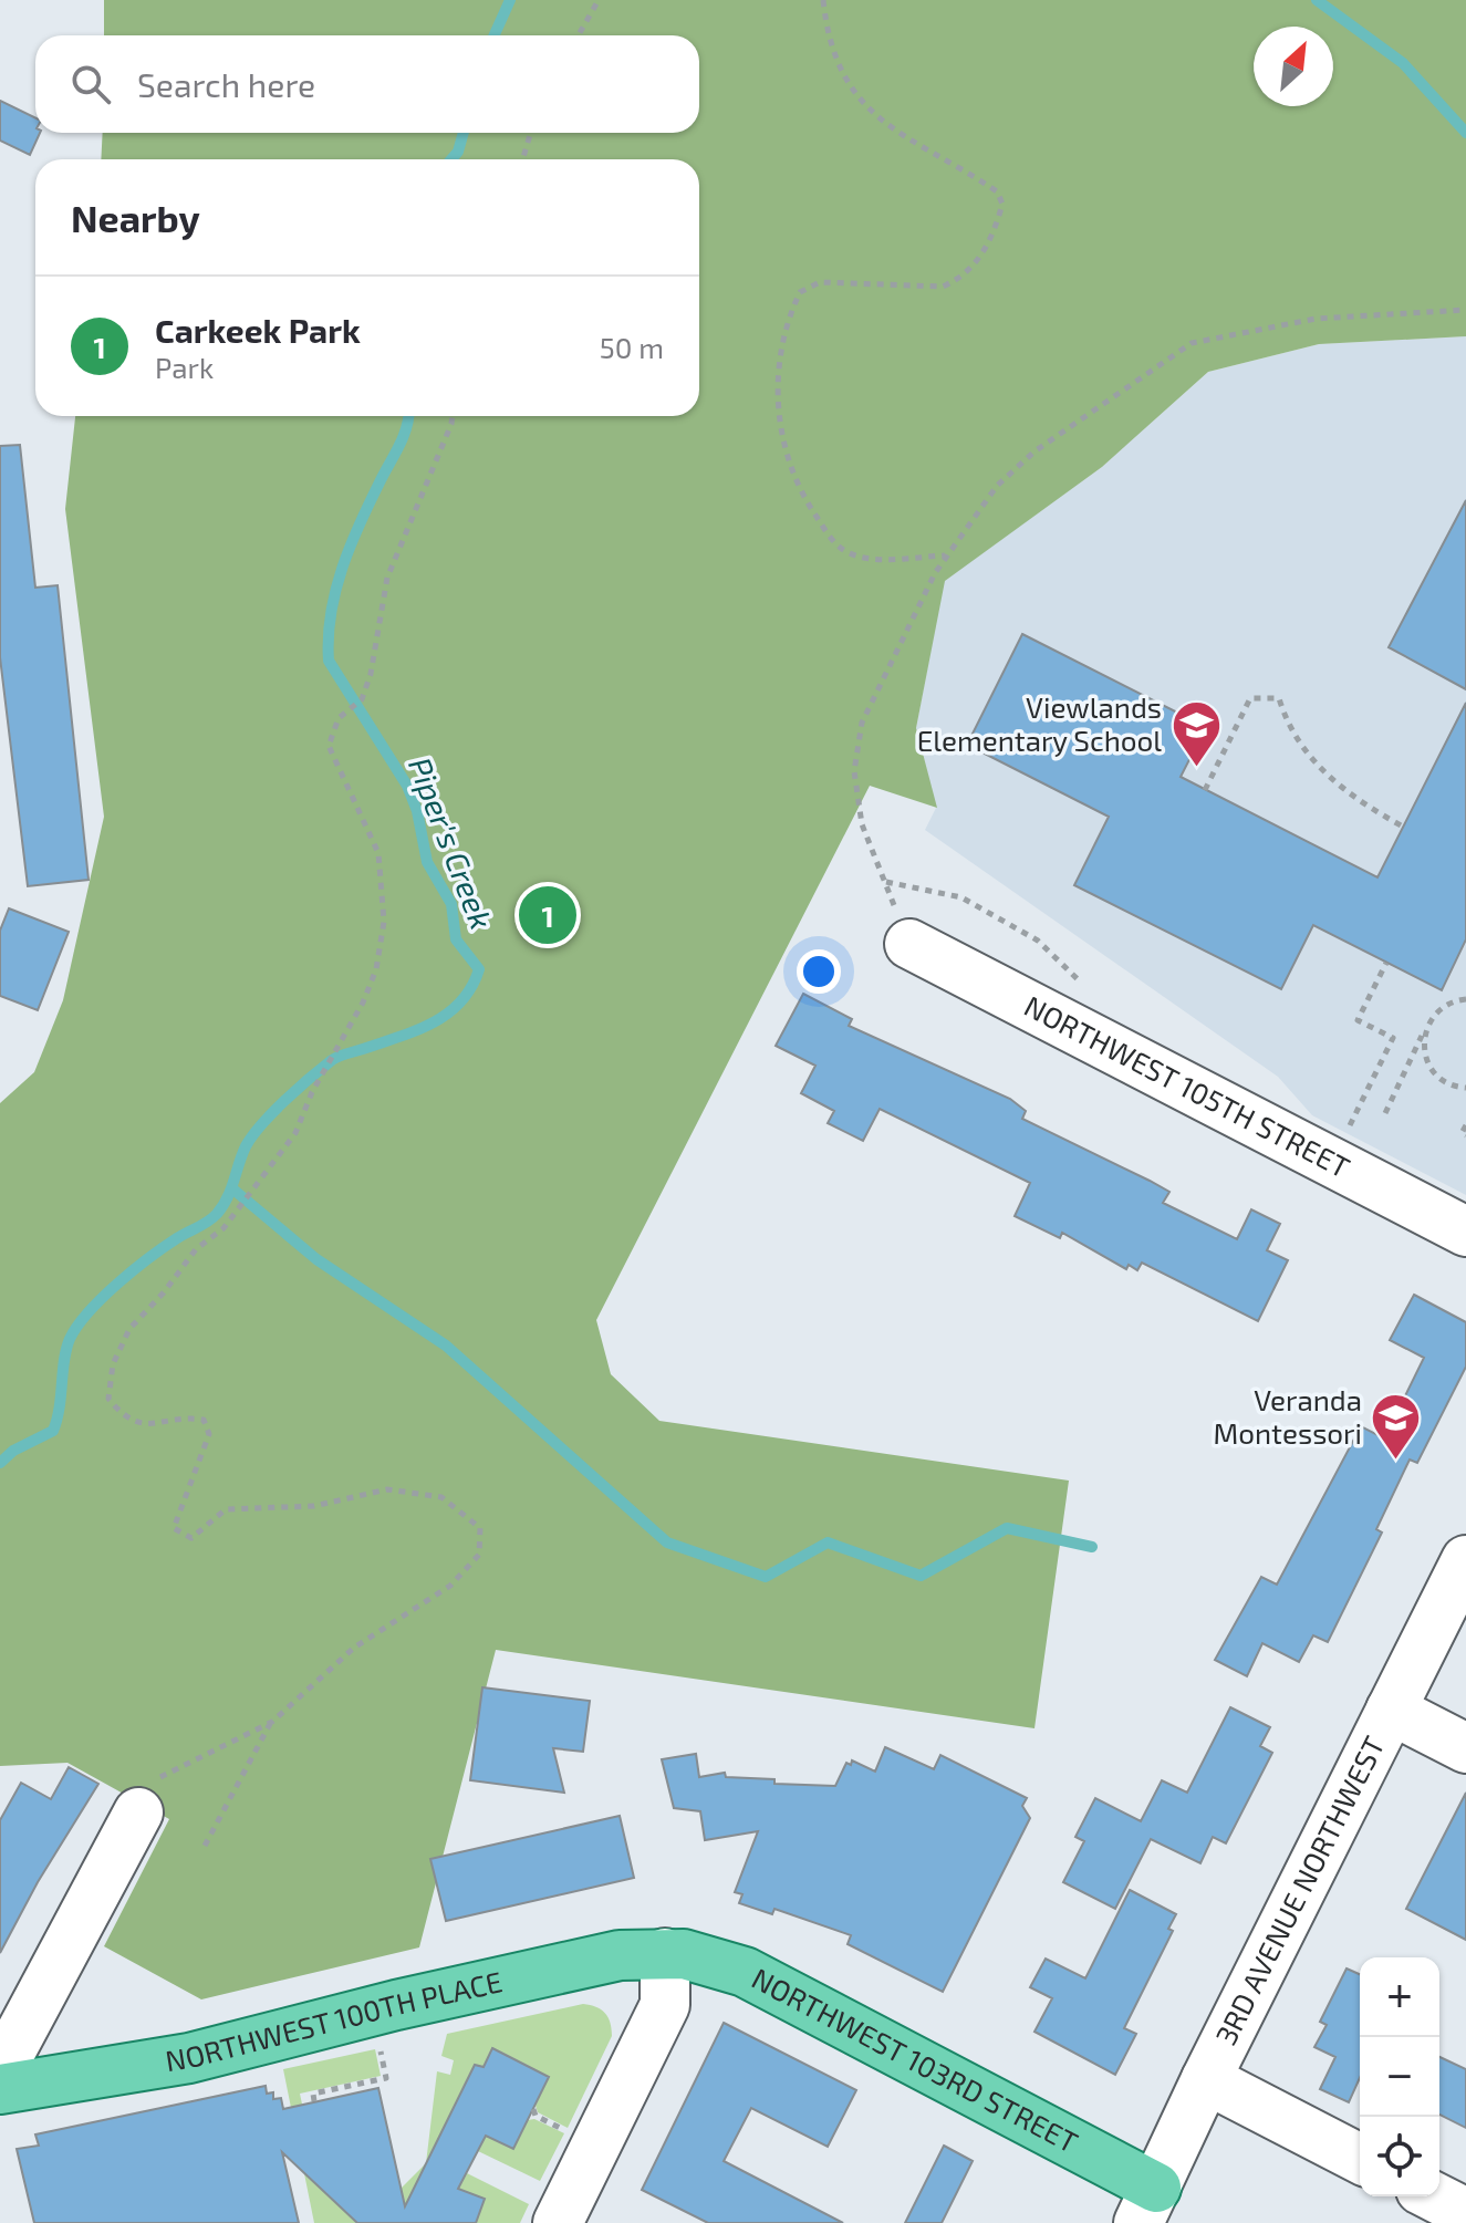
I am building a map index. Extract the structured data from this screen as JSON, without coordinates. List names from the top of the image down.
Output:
{
  "streets": {
    "main road": ["NORTHWEST 100TH PLACE", "NORTHWEST 103RD STREET"],
    "street": ["NORTHWEST 105TH STREET", "3RD AVENUE NORTHWEST"]
  },
  "crossings": [
    ["3RD AVENUE NORTHWEST", "NORTHWEST 103RD STREET"],
    ["NORTHWEST 100TH PLACE", "NORTHWEST 103RD STREET"]
  ],
  "water": ["Piper's Creek"],
  "places": {
    "school or university": ["Viewlands Elementary School", "Veranda Montessori"]
  },
  "north": "top right",
  "page": {
    "search": "Search here",
    "heading": "Nearby",
    "list": [
      {
        "mark": "1",
        "name": "Carkeek Park",
        "note": "Park",
        "value": "50 m"
      }
    ],
    "pins": "1",
    "map_buttons": ["+", "−"]
  }
}
